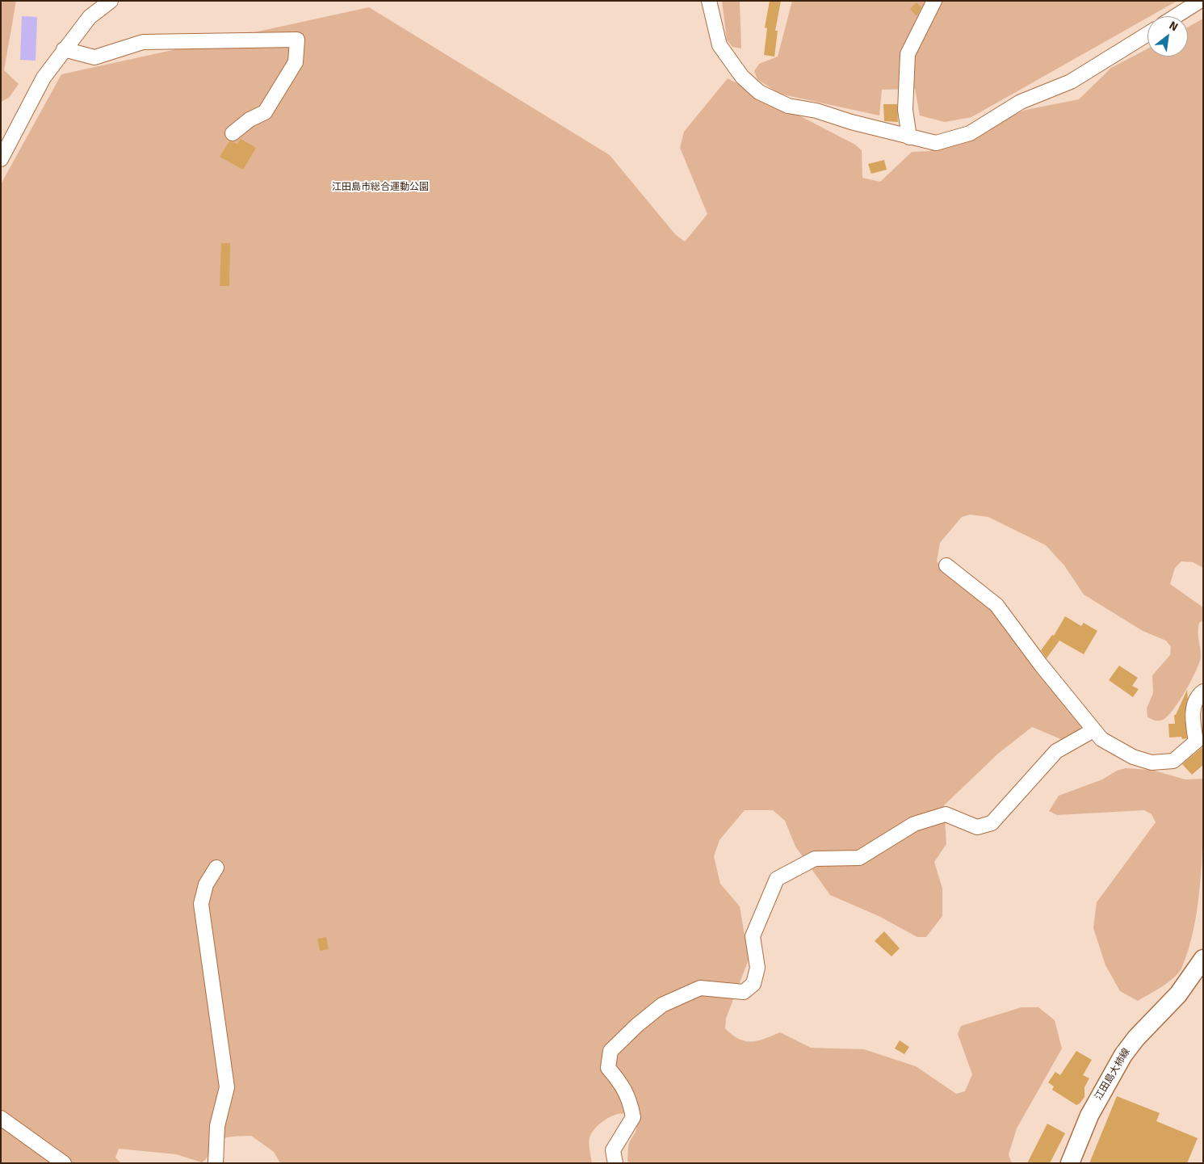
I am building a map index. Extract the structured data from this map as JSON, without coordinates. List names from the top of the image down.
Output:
{
  "streets": {
    "main road": ["江田島大柿線"]
  },
  "parks": ["江田島市総合運動公園"],
  "north": "top right"
}
